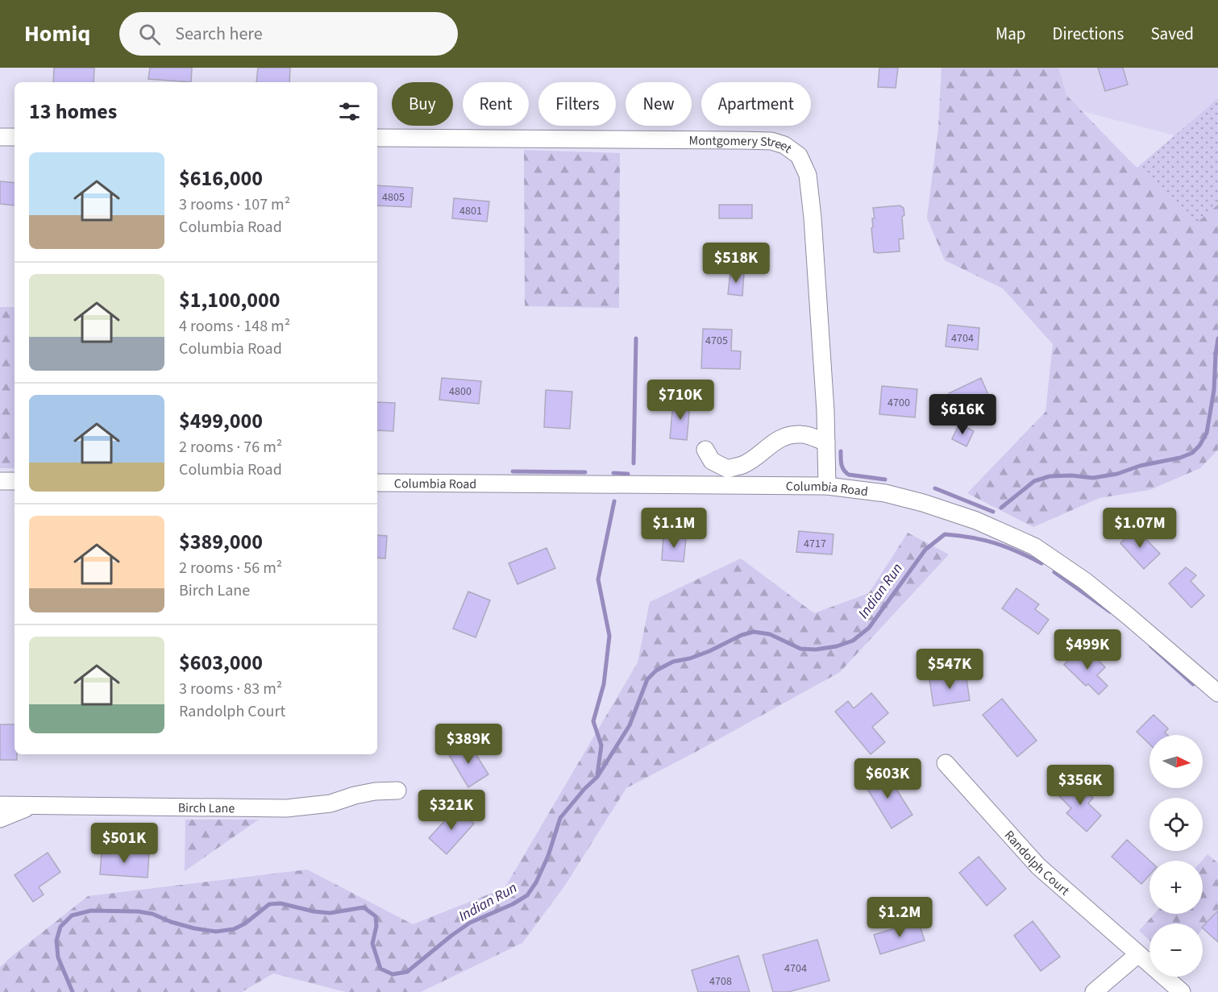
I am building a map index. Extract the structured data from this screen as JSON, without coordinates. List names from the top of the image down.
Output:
{
  "streets": {
    "street": [
      "Montgomery Street",
      "Columbia Road",
      "Birch Lane",
      "Randolph Court"
    ]
  },
  "crossings": [
    ["Montgomery Street", "Columbia Road"]
  ],
  "water": ["Indian Run"],
  "house_numbers": [
    "4805",
    "4801",
    "4704",
    "4705",
    "4800",
    "4700",
    "4717",
    "4704",
    "4708"
  ],
  "north": "right",
  "page": {
    "header": "Homiq",
    "search": "Search here",
    "nav": ["Map", "Directions", "Saved"],
    "chip": [
      "Buy",
      "Rent",
      "Filters",
      "New",
      "Apartment"
    ],
    "heading": "13 homes",
    "list": [
      {
        "name": "$616,000",
        "note": "3 rooms · 107 m² · Columbia Road"
      },
      {
        "name": "$1,100,000",
        "note": "4 rooms · 148 m² · Columbia Road"
      },
      {
        "name": "$499,000",
        "note": "2 rooms · 76 m² · Columbia Road"
      },
      {
        "name": "$389,000",
        "note": "2 rooms · 56 m² · Birch Lane"
      },
      {
        "name": "$603,000",
        "note": "3 rooms · 83 m² · Randolph Court"
      }
    ],
    "price": [
      "$518K",
      "$710K",
      "$616K",
      "$1.1M",
      "$1.07M",
      "$499K",
      "$547K",
      "$389K",
      "$603K",
      "$356K",
      "$321K",
      "$501K",
      "$1.2M"
    ],
    "map_buttons": ["+", "−"]
  }
}
